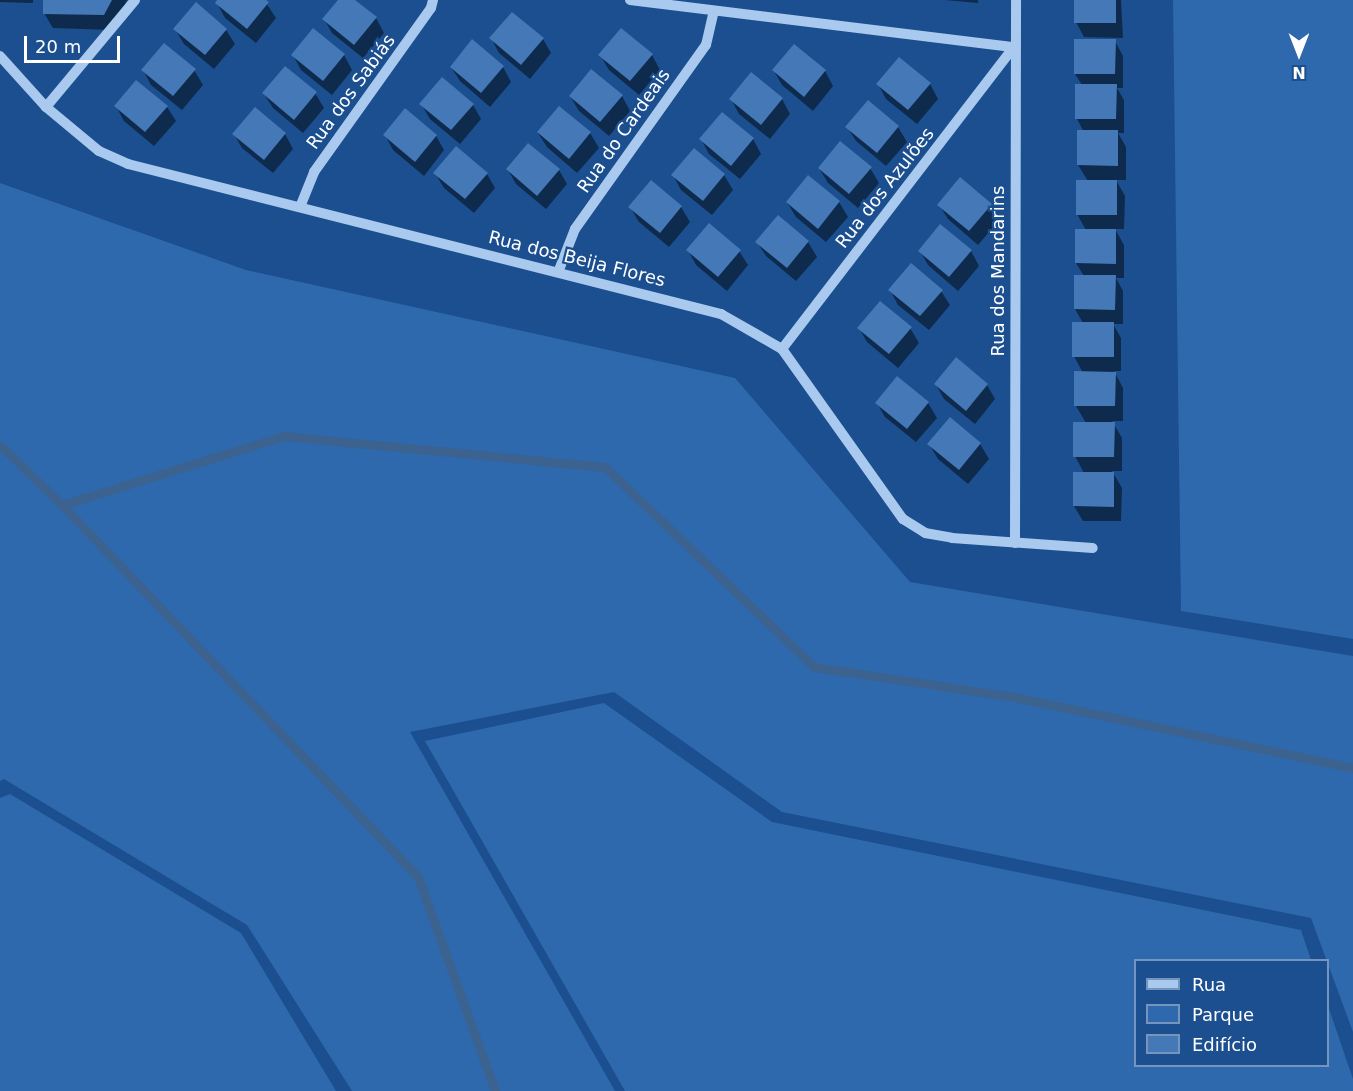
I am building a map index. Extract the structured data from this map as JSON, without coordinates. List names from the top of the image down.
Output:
{
  "streets": {
    "street": [
      "Rua dos Sabiás",
      "Rua do Cardeais",
      "Rua dos Azulões",
      "Rua dos Beija Flores",
      "Rua dos Mandarins"
    ]
  },
  "crossings": [
    ["Rua dos Sabiás", "Rua dos Beija Flores"],
    ["Rua do Cardeais", "Rua dos Beija Flores"],
    ["Rua dos Azulões", "Rua dos Beija Flores"],
    ["Rua dos Azulões", "Rua dos Mandarins"],
    ["Rua dos Beija Flores", "Rua dos Mandarins"]
  ],
  "legend": ["Rua", "Parque", "Edifício"],
  "scale_bar": "20 m",
  "north": "bottom"
}
